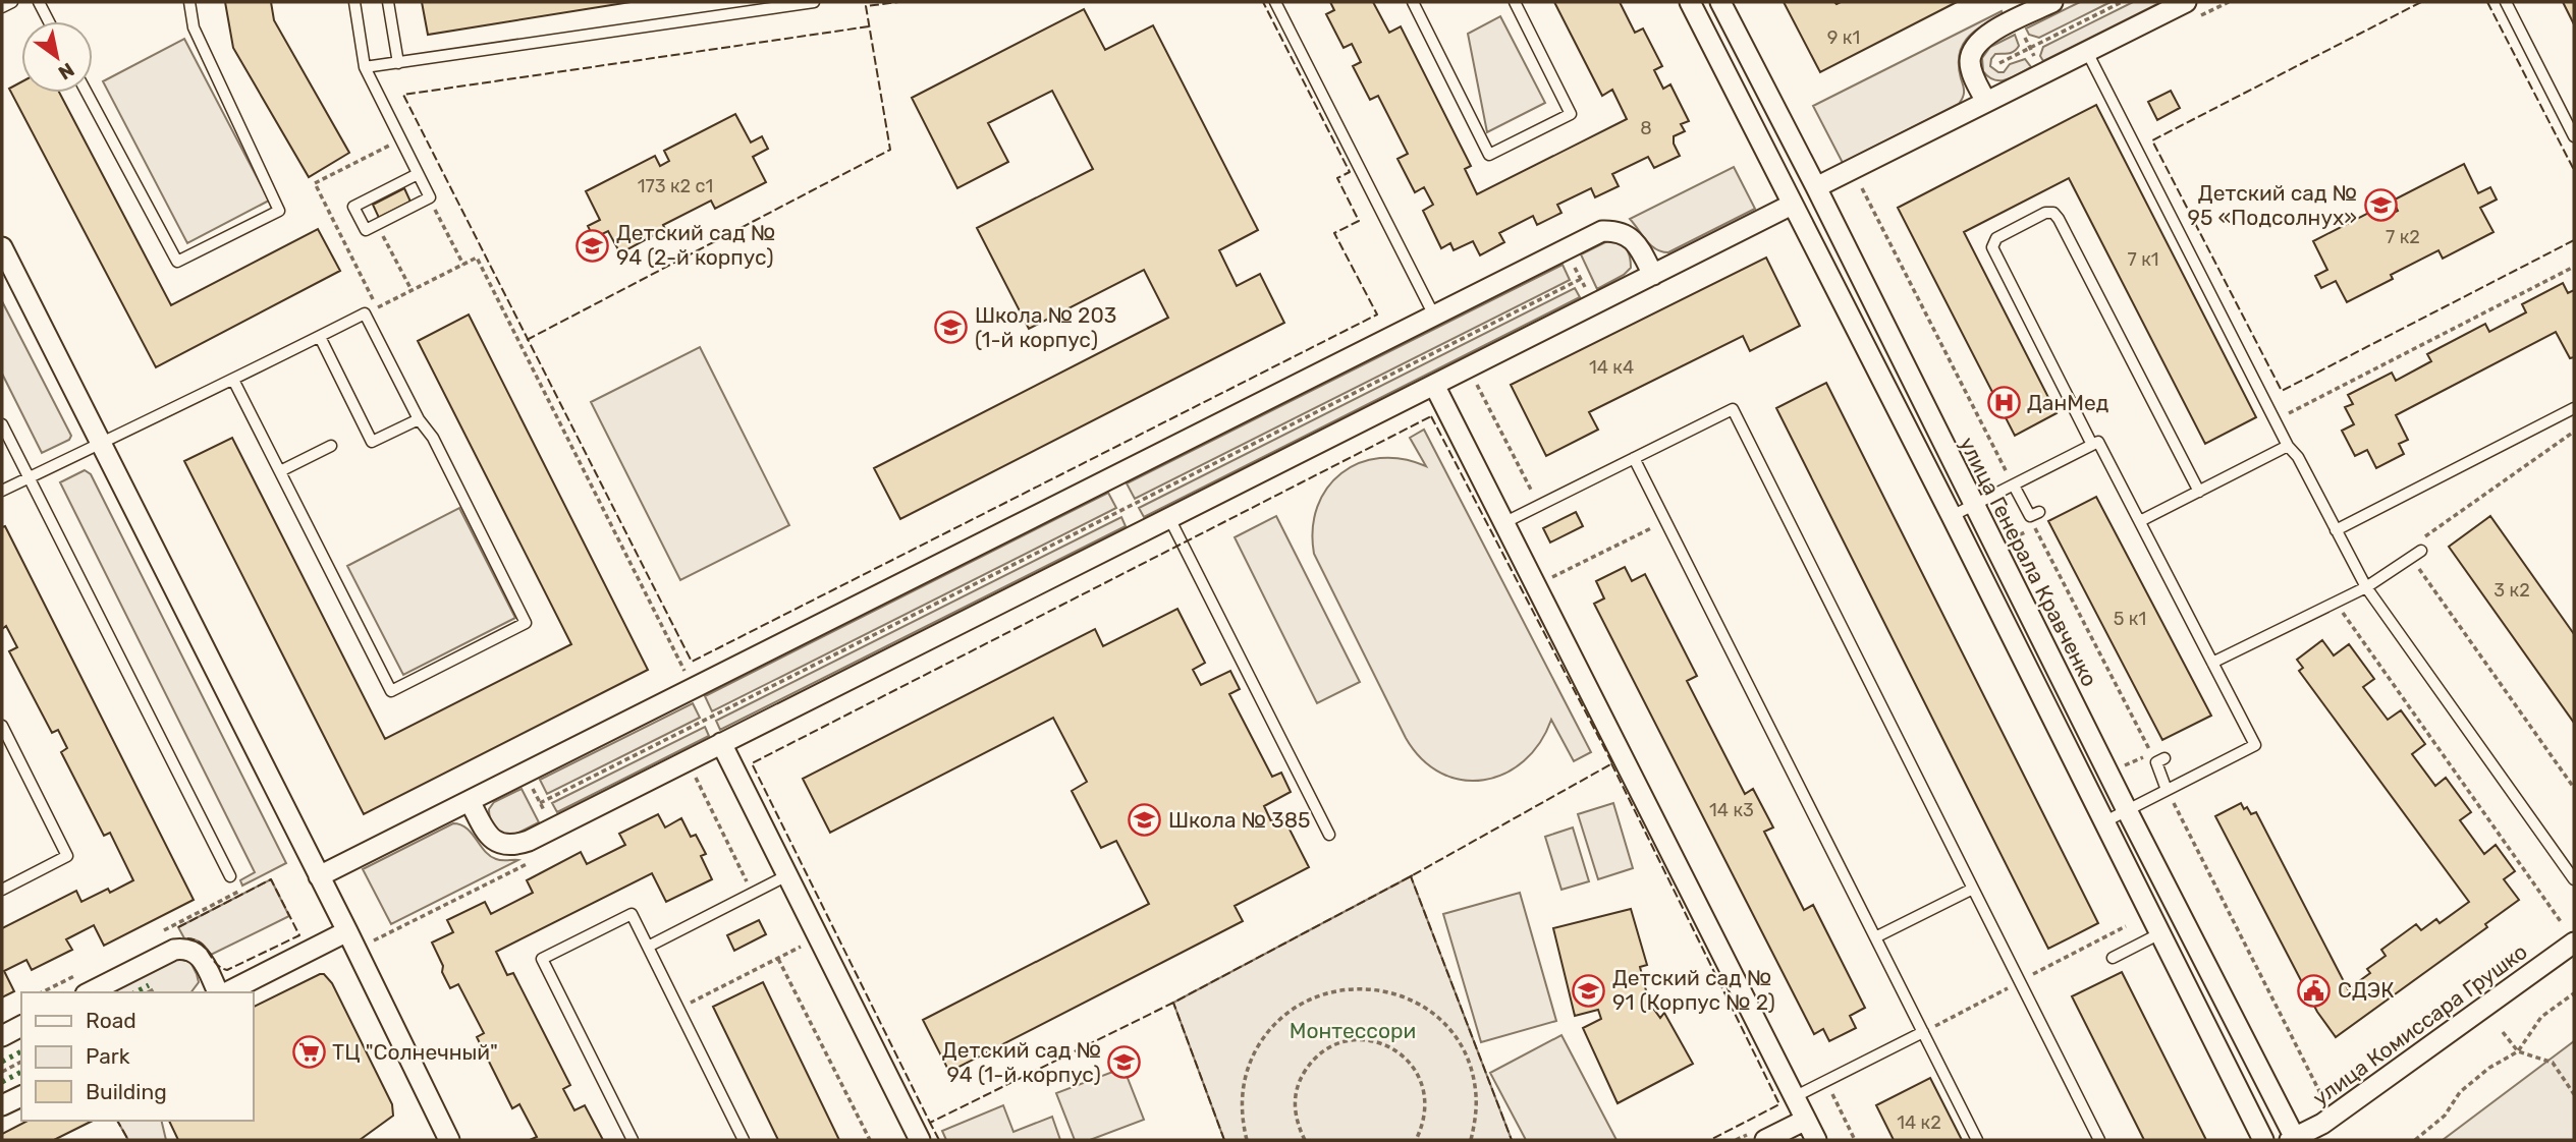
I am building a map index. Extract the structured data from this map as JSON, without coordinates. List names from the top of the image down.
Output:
{
  "streets": {
    "street": ["улица Генерала Кравченко", "улица Комиссара Грушко"]
  },
  "crossings": [
    ["улица Генерала Кравченко", "улица Комиссара Грушко"]
  ],
  "parks": ["Монтессори"],
  "places": {
    "school or university": [
      "Детский сад № 95 «Подсолнух»",
      "Детский сад № 94 (2-й корпус)",
      "Школа № 203 (1-й корпус)",
      "Школа № 385",
      "Детский сад № 91 (Корпус № 2)",
      "Детский сад № 94 (1-й корпус)"
    ],
    "hospital": ["ДанМед"],
    "public building": ["СДЭК"],
    "supermarket": ["ТЦ \"Солнечный\""]
  },
  "house_numbers": [
    "9 к1",
    "8",
    "173 к2 с1",
    "7 к2",
    "7 к1",
    "14 к4",
    "3 к2",
    "5 к1",
    "14 к3",
    "14 к2"
  ],
  "legend": ["Road", "Park", "Building"],
  "north": "bottom right"
}
